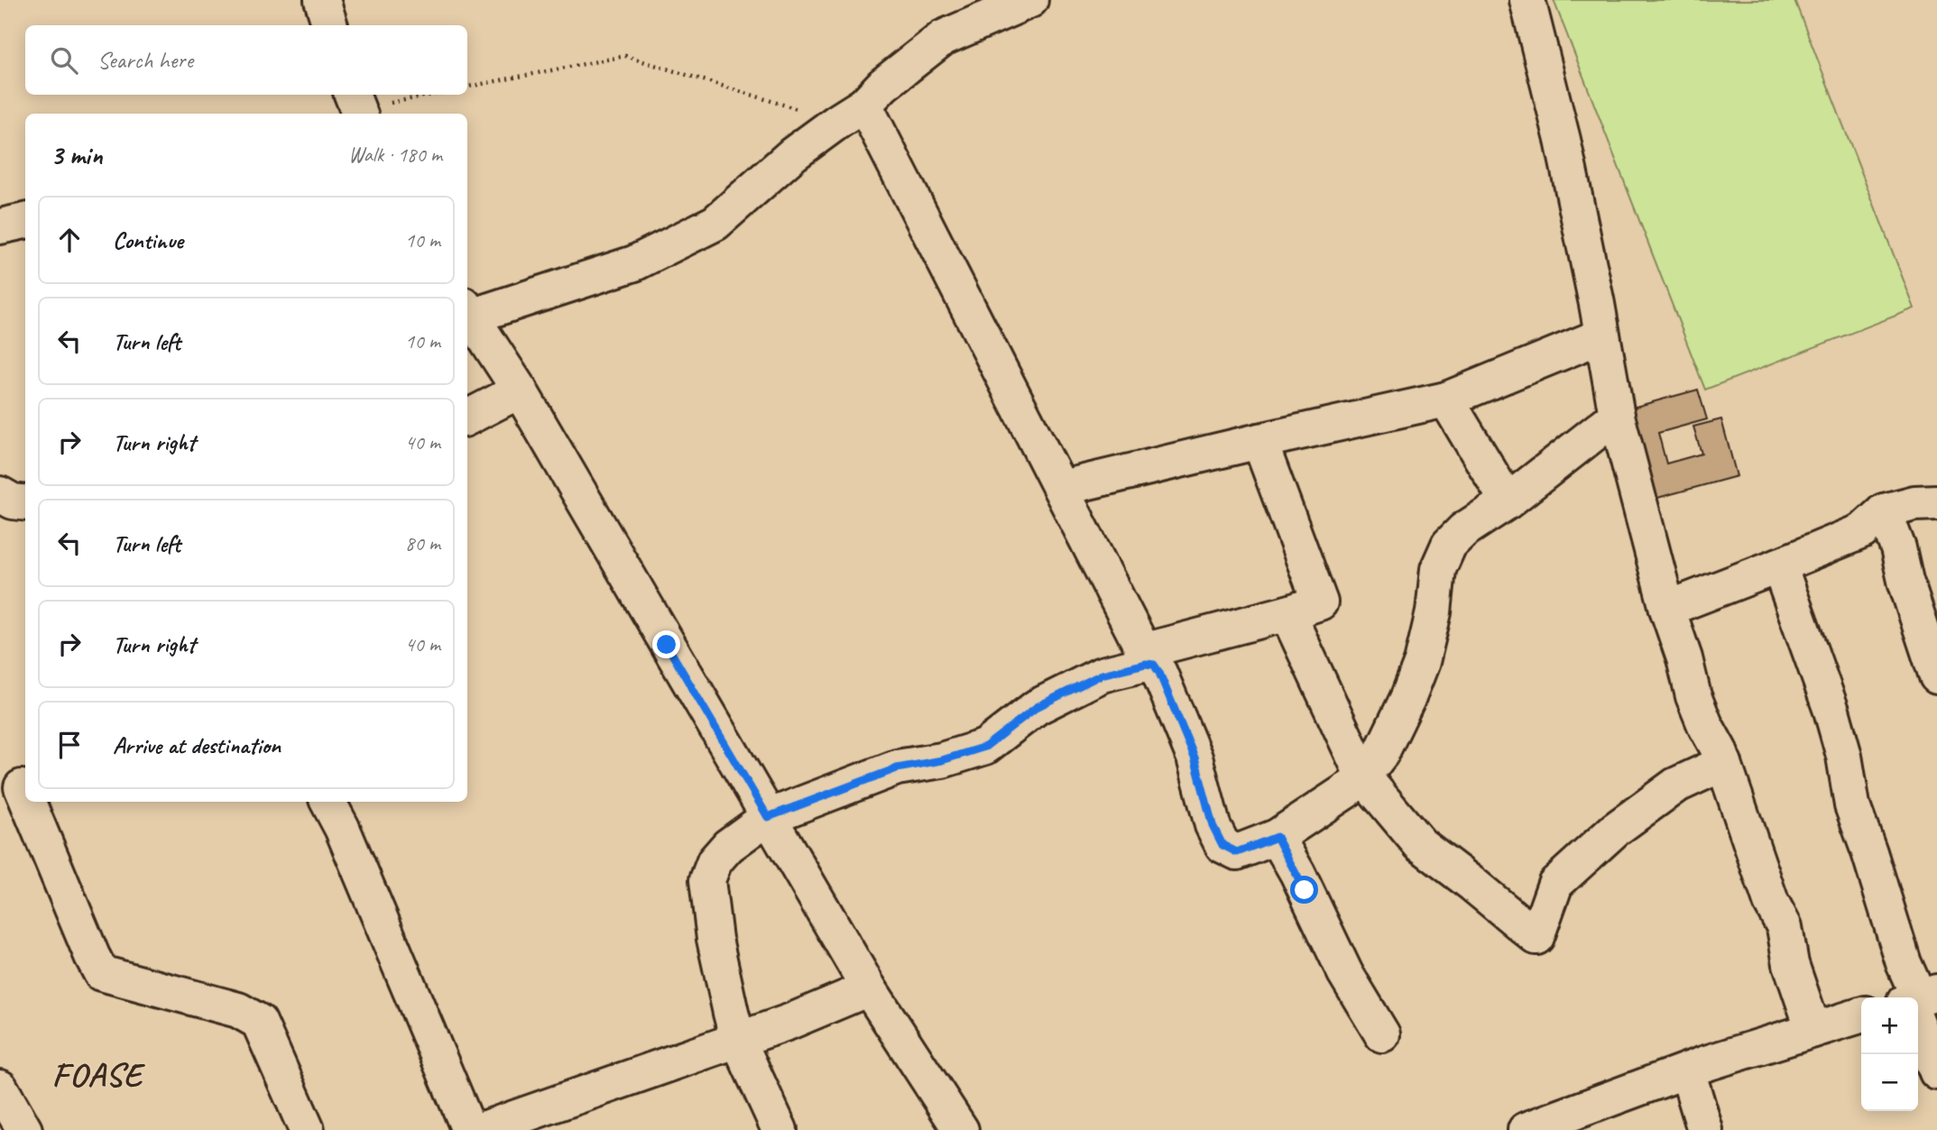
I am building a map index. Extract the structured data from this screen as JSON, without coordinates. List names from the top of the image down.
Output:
{
  "districts": ["FOASE"],
  "page": {
    "search": "Search here",
    "heading": ["3 min", "Walk · 180 m"],
    "list": [
      ["Continue", "10 m"],
      ["Turn left", "10 m"],
      ["Turn right", "40 m"],
      ["Turn left", "80 m"],
      ["Turn right", "40 m"],
      "Arrive at destination"
    ],
    "map_buttons": ["+", "−"]
  }
}
